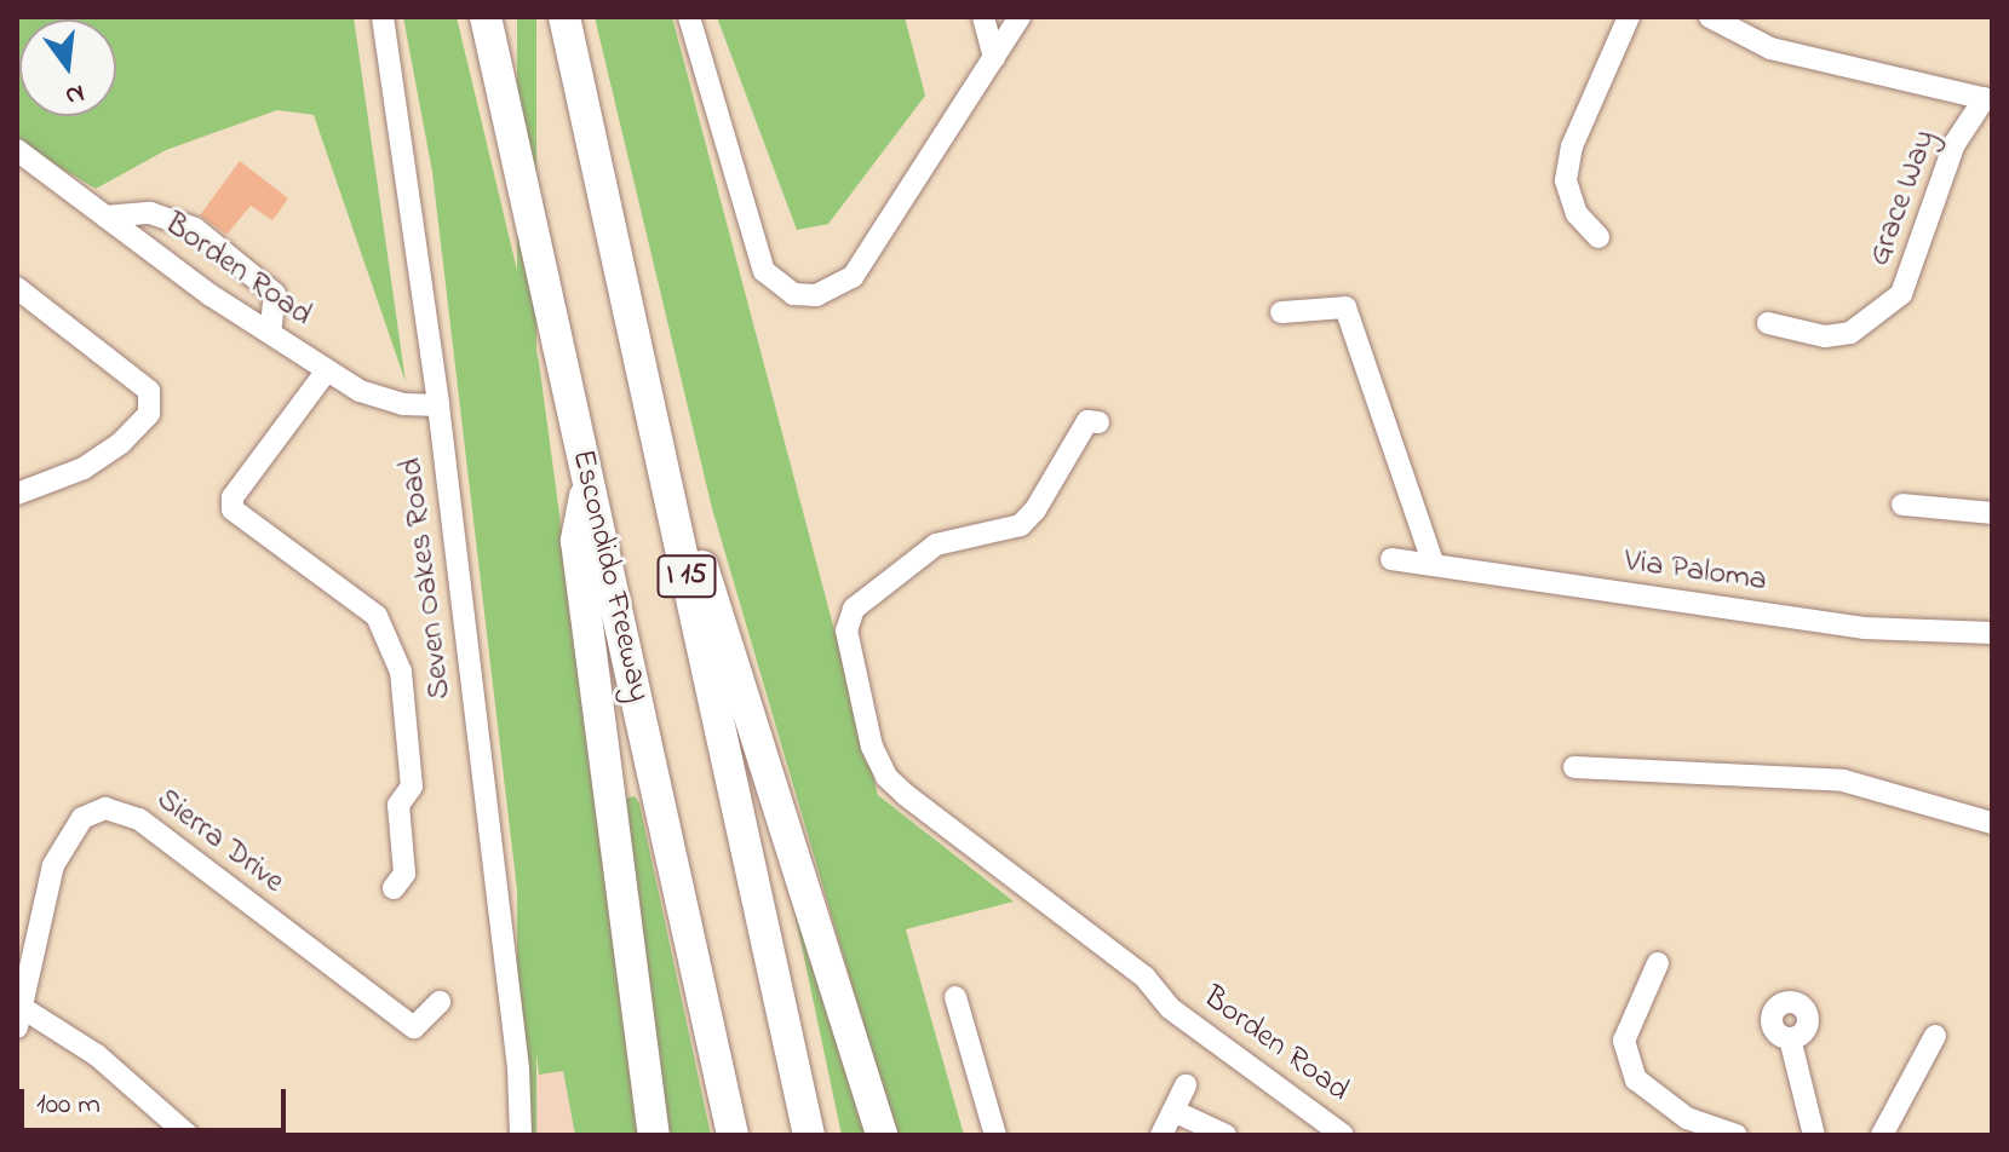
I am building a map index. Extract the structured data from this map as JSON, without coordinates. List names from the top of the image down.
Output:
{
  "streets": {
    "highway": ["Escondido Freeway", "I 15"],
    "street": [
      "Grace Way",
      "Borden Road",
      "Via Paloma",
      "Seven Oakes Road",
      "Sierra Drive"
    ]
  },
  "crossings": [
    ["Borden Road", "Seven Oakes Road"]
  ],
  "scale_bar": "100 m",
  "north": "bottom"
}
